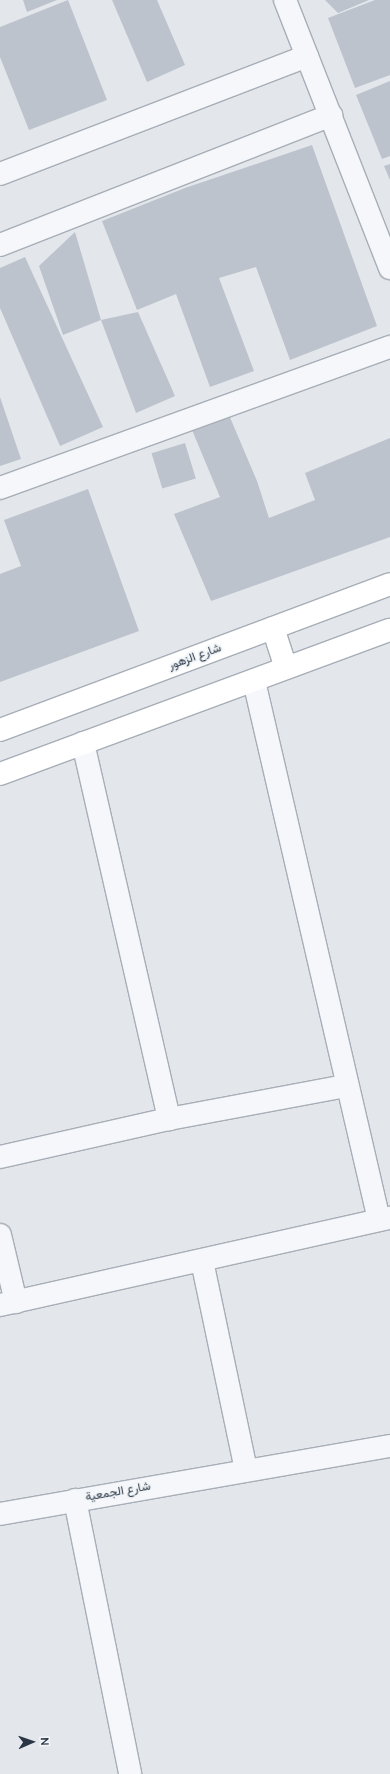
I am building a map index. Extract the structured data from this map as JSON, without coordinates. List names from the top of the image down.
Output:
{
  "streets": {
    "main road": ["شارع الزهور"],
    "street": ["شارع الجمعية"]
  },
  "north": "right"
}
